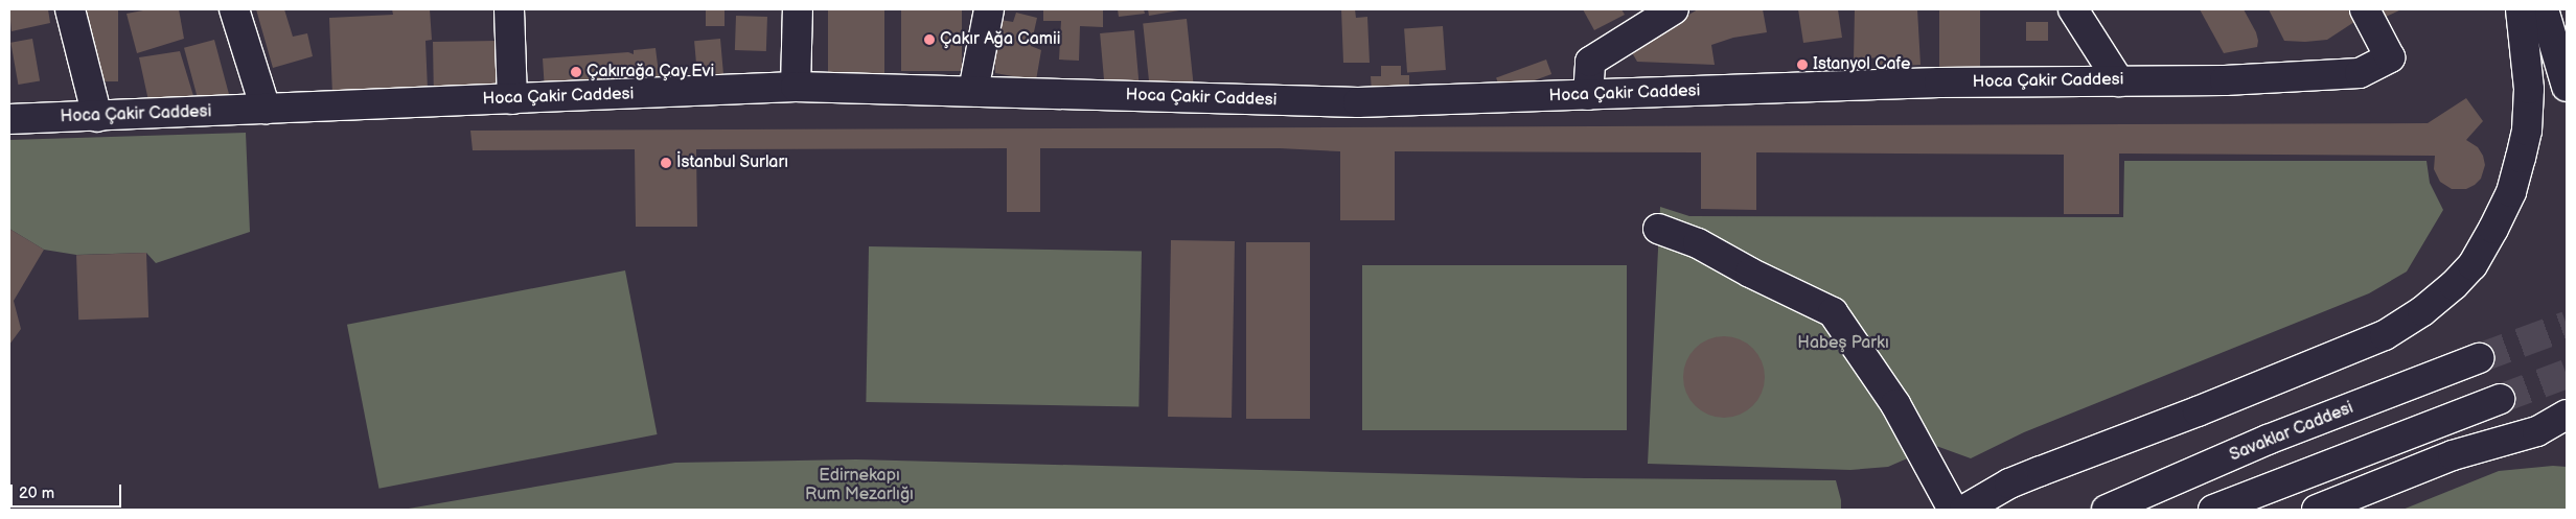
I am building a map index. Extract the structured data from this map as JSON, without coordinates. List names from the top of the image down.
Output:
{
  "streets": {
    "street": ["Hoca Çakir Caddesi", "Savaklar Caddesi"]
  },
  "parks": ["Habeş Parkı", "Edirnekapı Rum Mezarlığı"],
  "places": [
    "Çakır Ağa Camii",
    "Istanyol Cafe",
    "Çakırağa Çay Evi",
    "İstanbul Surları"
  ],
  "scale_bar": "20 m"
}
